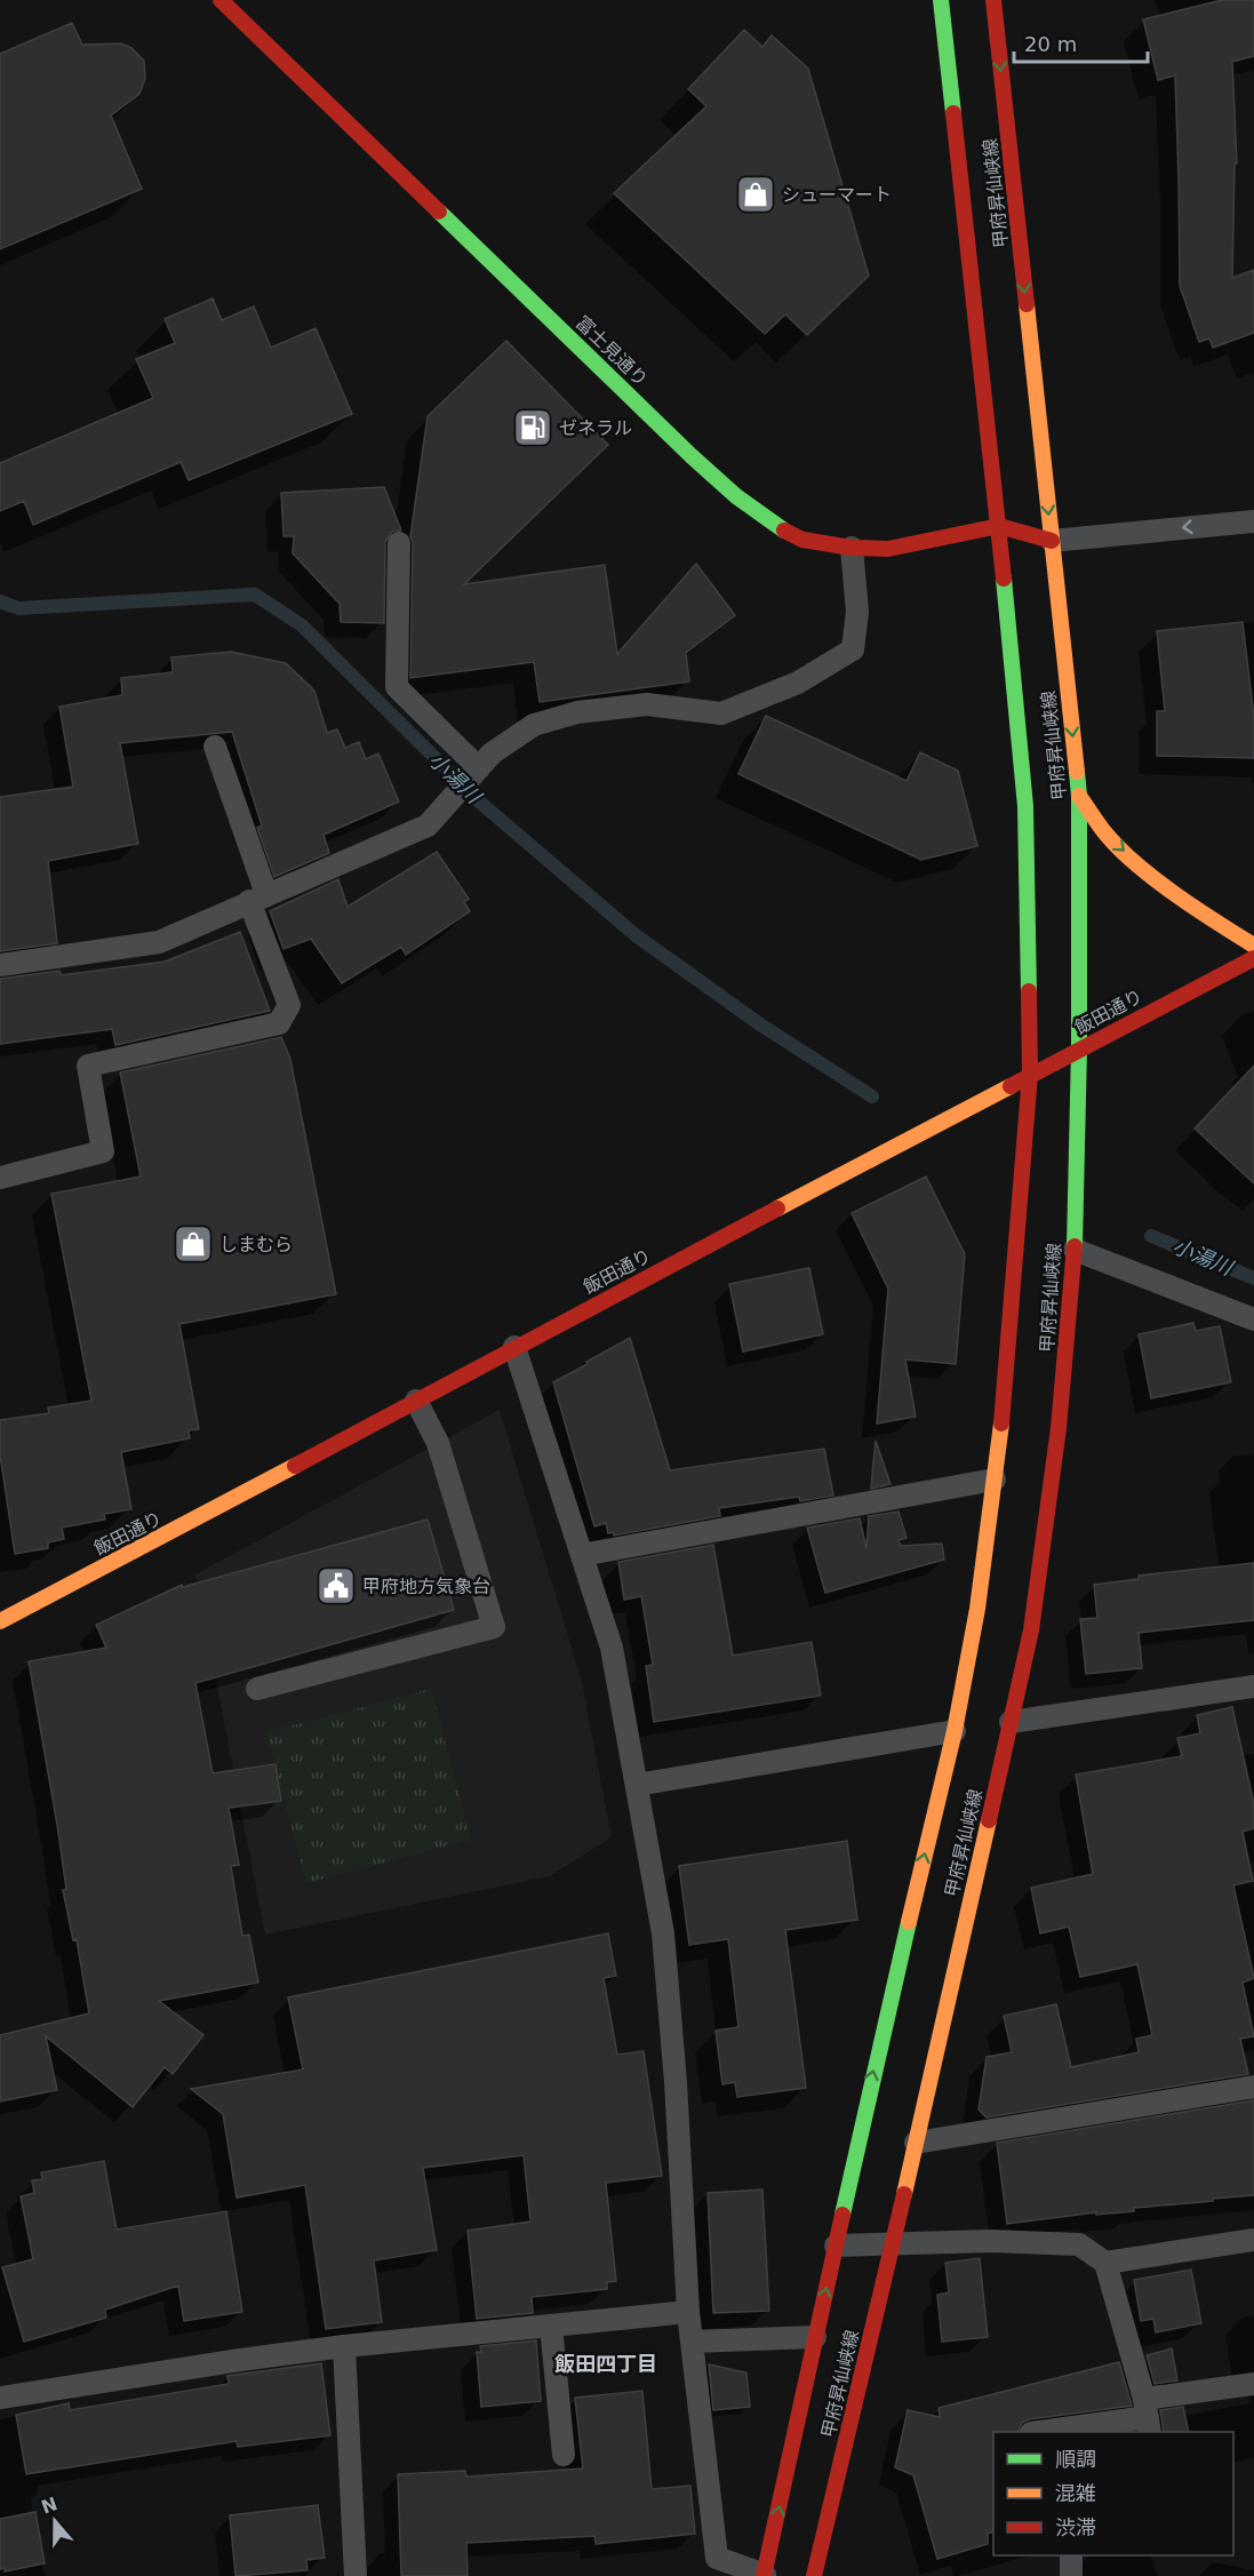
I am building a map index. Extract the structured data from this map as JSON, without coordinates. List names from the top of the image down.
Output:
{
  "streets": {
    "main road": ["甲府昇仙峡線", "富士見通り", "飯田通り"]
  },
  "crossings": [
    ["甲府昇仙峡線", "富士見通り"],
    ["甲府昇仙峡線", "飯田通り"]
  ],
  "districts": ["飯田四丁目"],
  "water": ["小湯川"],
  "places": {
    "shop": ["シューマート", "しまむら"],
    "fuel station": ["ゼネラル"],
    "public building": ["甲府地方気象台"]
  },
  "legend": ["順調", "混雑", "渋滞"],
  "scale_bar": "20 m",
  "north": "top"
}
